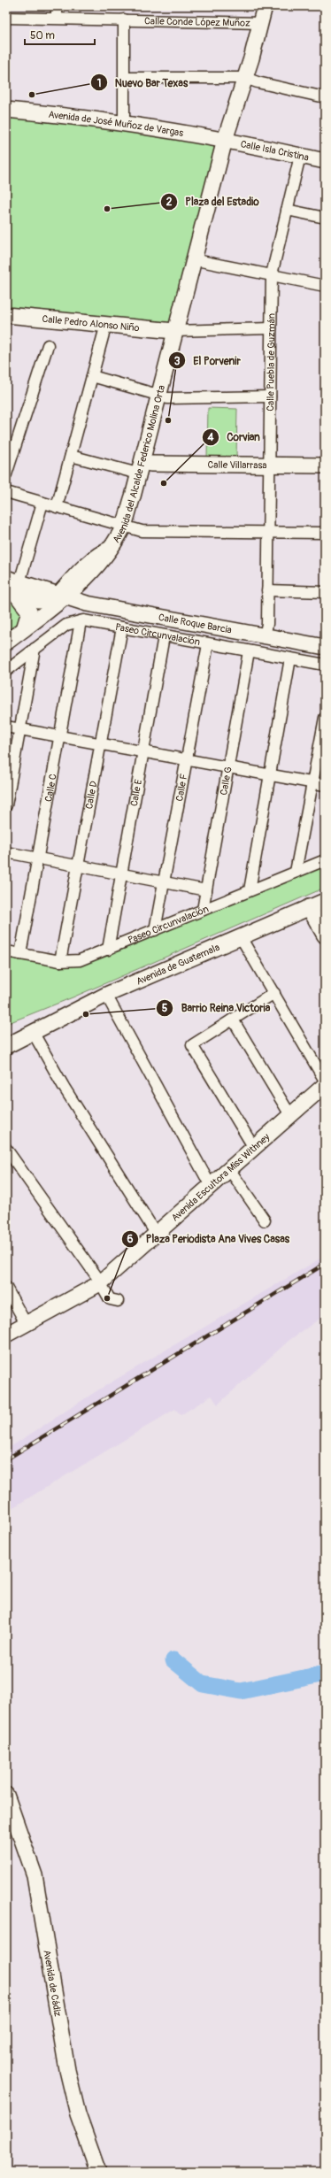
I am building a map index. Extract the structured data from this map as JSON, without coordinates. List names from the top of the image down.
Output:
{
  "streets": {
    "street": [
      "Calle Conde López Muñoz",
      "Avenida de José Muñoz de Vargas",
      "Calle Isla Cristina",
      "Calle Pedro Alonso Niño",
      "Calle Puebla de Guzmán",
      "Avenida del Alcalde Federico Molina Orta",
      "Calle Villarrasa",
      "Calle Roque Barcia",
      "Paseo Circunvalación",
      "Calle G",
      "Calle F",
      "Calle C",
      "Calle E",
      "Calle D",
      "Avenida de Guatemala",
      "Avenida Escultora Miss Withney",
      "Avenida de Cádiz"
    ]
  },
  "crossings": [
    ["Calle Conde López Muñoz", "Avenida del Alcalde Federico Molina Orta"],
    ["Avenida de José Muñoz de Vargas", "Calle Isla Cristina"],
    ["Avenida de José Muñoz de Vargas", "Avenida del Alcalde Federico Molina Orta"],
    ["Calle Isla Cristina", "Calle Puebla de Guzmán"],
    ["Calle Isla Cristina", "Avenida del Alcalde Federico Molina Orta"],
    ["Calle Pedro Alonso Niño", "Avenida del Alcalde Federico Molina Orta"],
    ["Calle Puebla de Guzmán", "Calle Villarrasa"],
    ["Calle Puebla de Guzmán", "Calle Roque Barcia"],
    ["Avenida del Alcalde Federico Molina Orta", "Calle Villarrasa"],
    ["Avenida del Alcalde Federico Molina Orta", "Calle Roque Barcia"],
    ["Paseo Circunvalación", "Calle G"],
    ["Paseo Circunvalación", "Calle F"],
    ["Paseo Circunvalación", "Calle C"],
    ["Paseo Circunvalación", "Calle E"],
    ["Paseo Circunvalación", "Calle D"]
  ],
  "places": [
    "Nuevo Bar Texas",
    "Plaza del Estadio",
    "El Porvenir",
    "Corvian",
    "Barrio Reina Victoria",
    "Plaza Periodista Ana Vives Casas"
  ],
  "scale_bar": "50 m"
}
